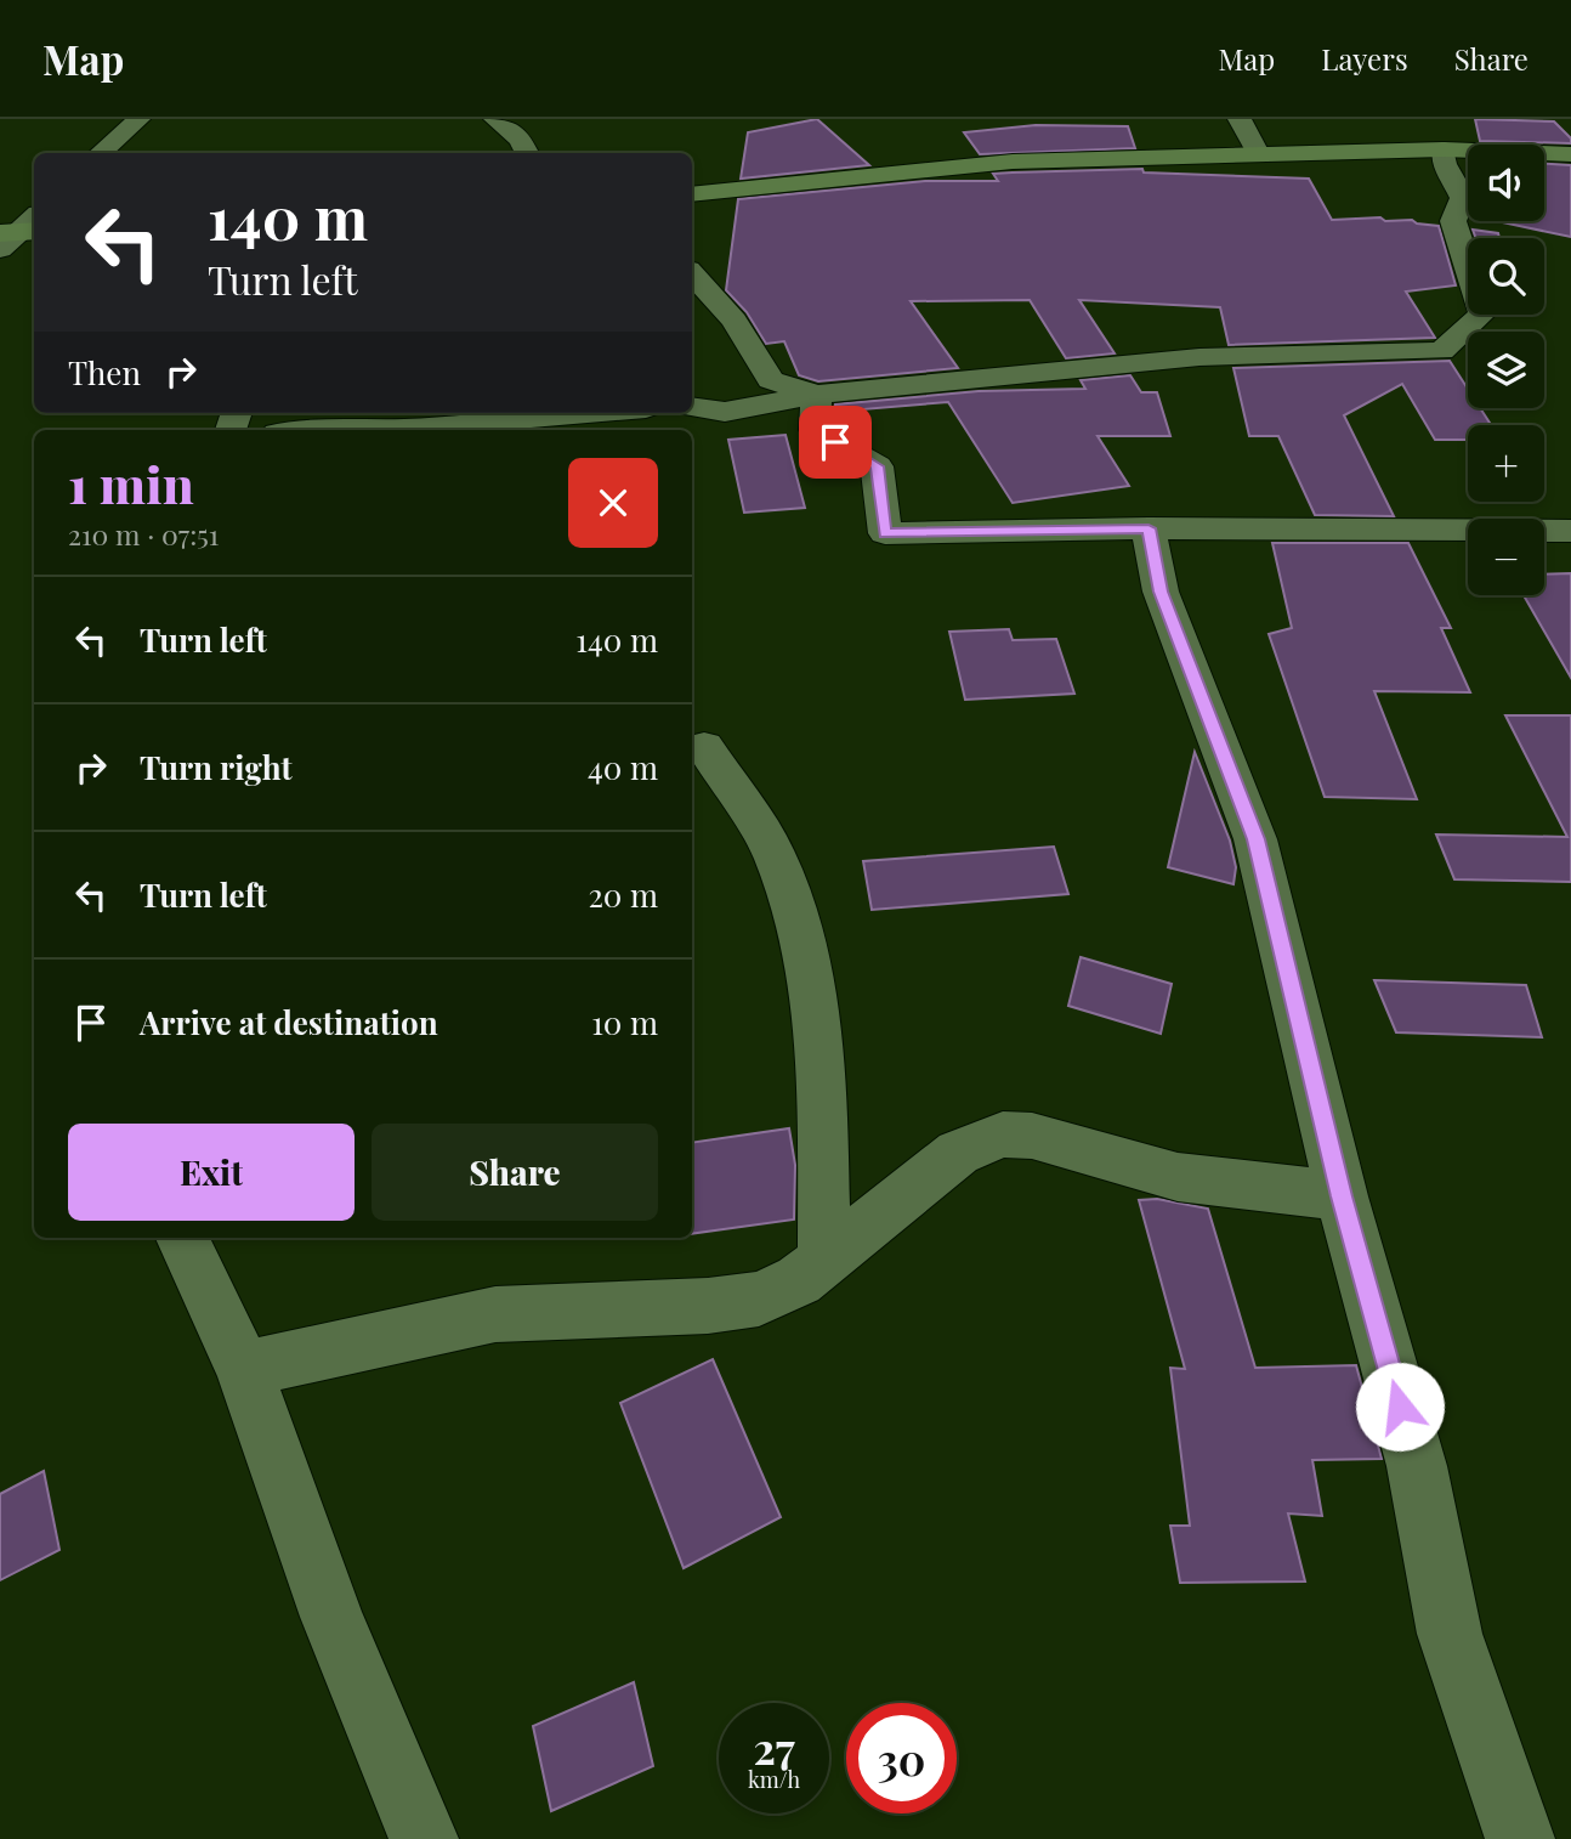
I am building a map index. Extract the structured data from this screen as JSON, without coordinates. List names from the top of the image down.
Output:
{
  "page": {
    "header": "Map",
    "nav": ["Map", "Layers", "Share"],
    "map_buttons": ["+", "−"],
    "turn": ["140 m", "Turn left"],
    "then": "Then",
    "heading": ["1 min", "210 m · 07:51"],
    "list": [
      {
        "name": "Turn left",
        "value": "140 m"
      },
      {
        "name": "Turn right",
        "value": "40 m"
      },
      {
        "name": "Turn left",
        "value": "20 m"
      },
      {
        "name": "Arrive at destination",
        "value": "10 m"
      }
    ],
    "buttons": ["Exit", "Share"],
    "speed": "27 km/h",
    "limit": "30"
  }
}
